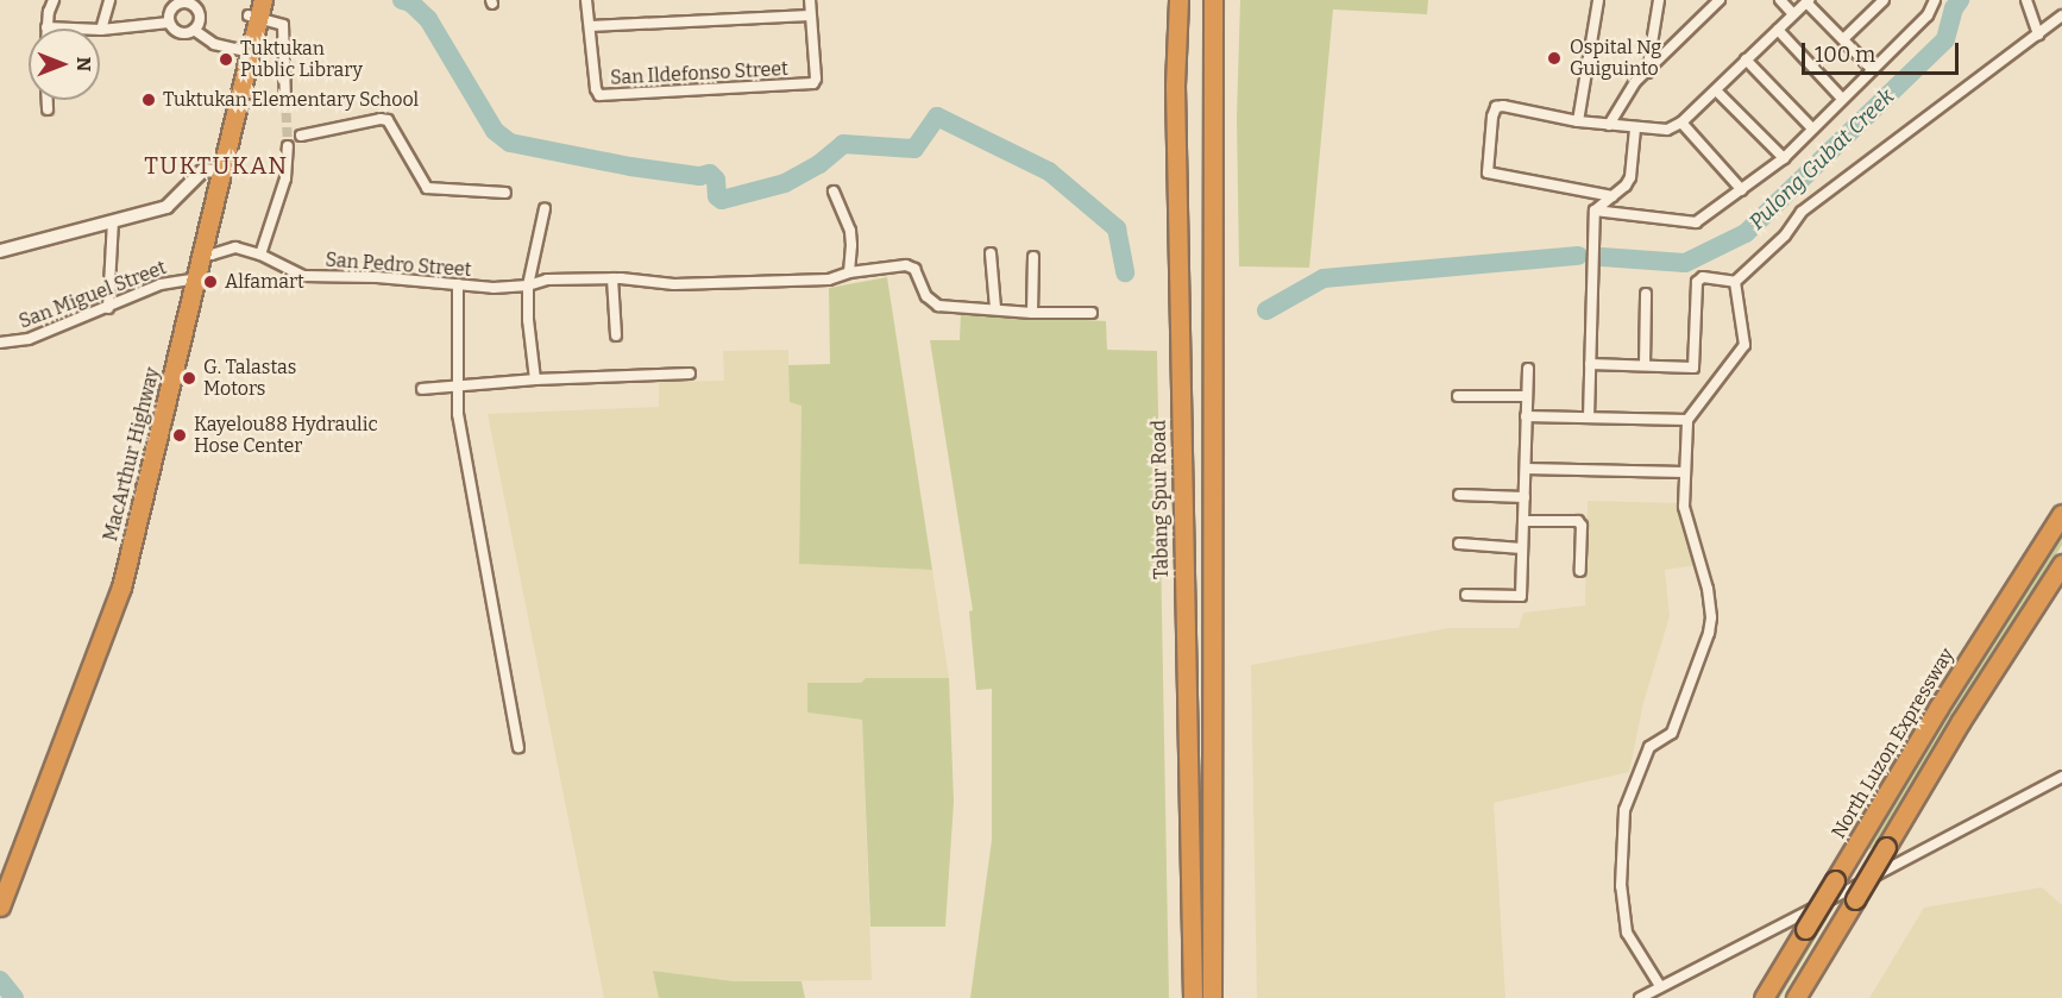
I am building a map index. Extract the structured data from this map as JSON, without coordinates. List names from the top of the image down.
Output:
{
  "streets": {
    "highway": ["MacArthur Highway", "Tabang Spur Road", "North Luzon Expressway"],
    "street": ["San Ildefonso Street", "San Pedro Street", "San Miguel Street"]
  },
  "crossings": [
    ["San Pedro Street", "MacArthur Highway"],
    ["San Miguel Street", "MacArthur Highway"]
  ],
  "districts": ["TUKTUKAN"],
  "water": ["Pulong Gubat Creek"],
  "places": [
    "Ospital Ng Guiguinto",
    "Tuktukan Public Library",
    "Tuktukan Elementary School",
    "Alfamart",
    "G. Talastas Motors",
    "Kayelou88 Hydraulic Hose Center"
  ],
  "scale_bar": "100 m",
  "north": "right"
}
